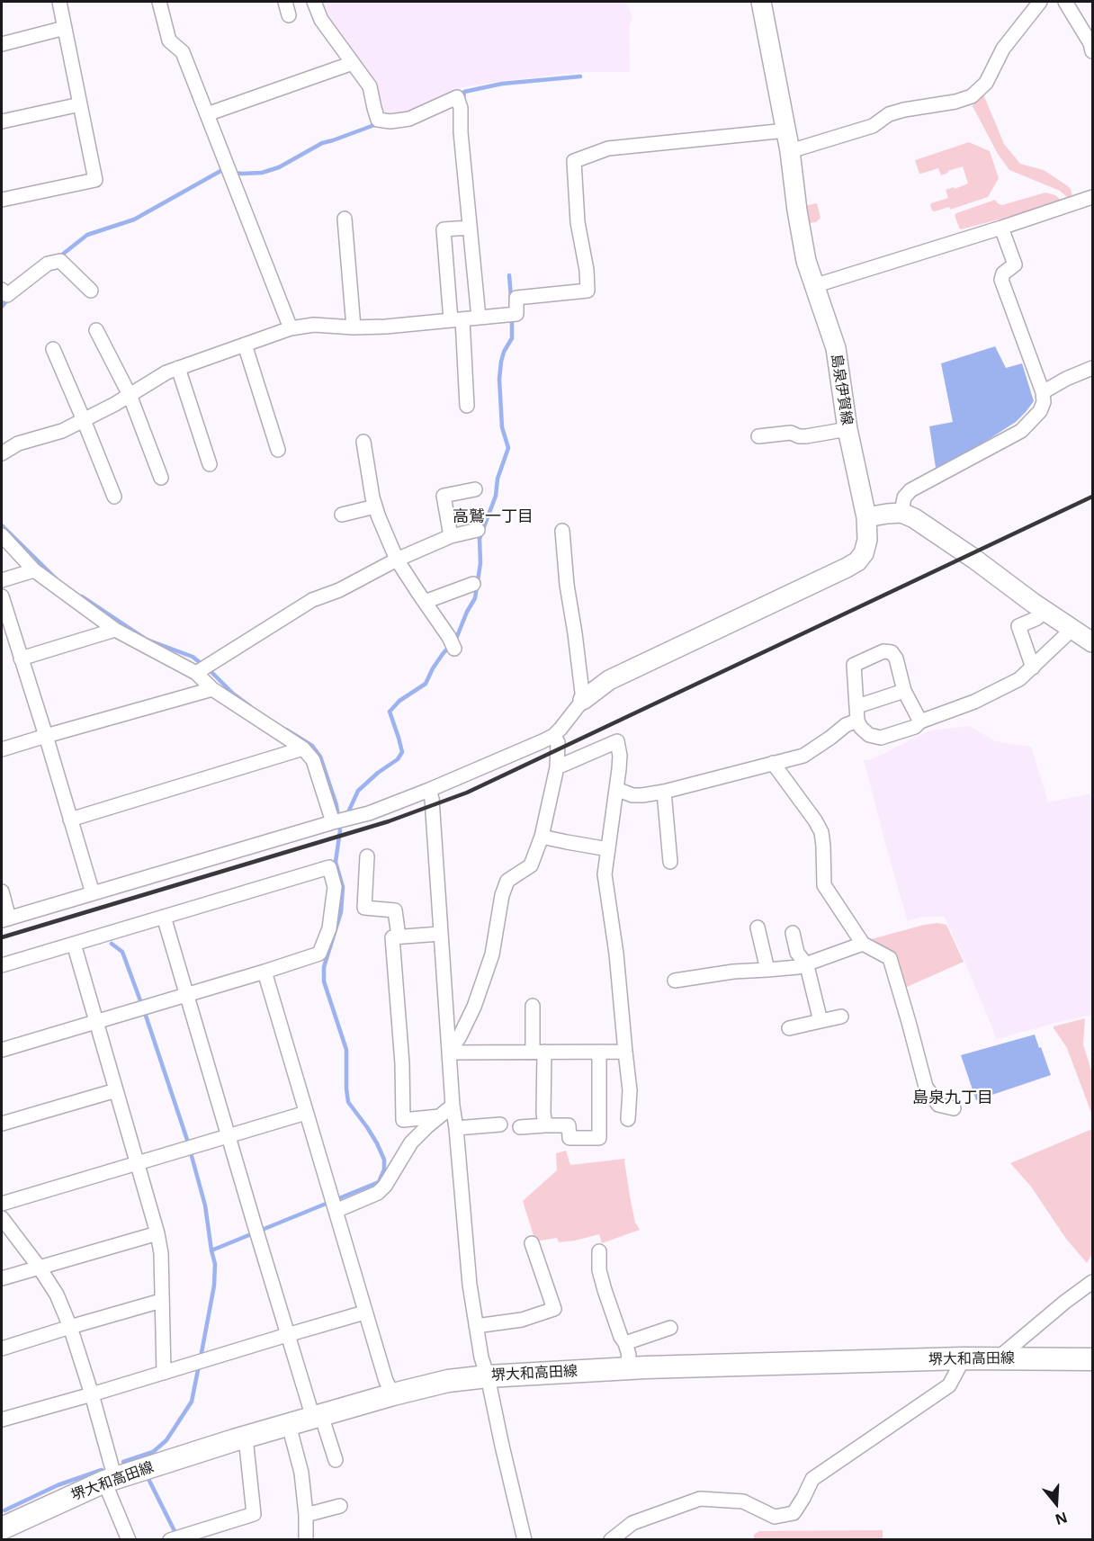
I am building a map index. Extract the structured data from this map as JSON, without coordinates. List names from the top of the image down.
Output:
{
  "streets": {
    "main road": ["島泉伊賀線", "堺大和高田線"]
  },
  "districts": ["高鷲一丁目", "島泉九丁目"],
  "north": "bottom"
}
